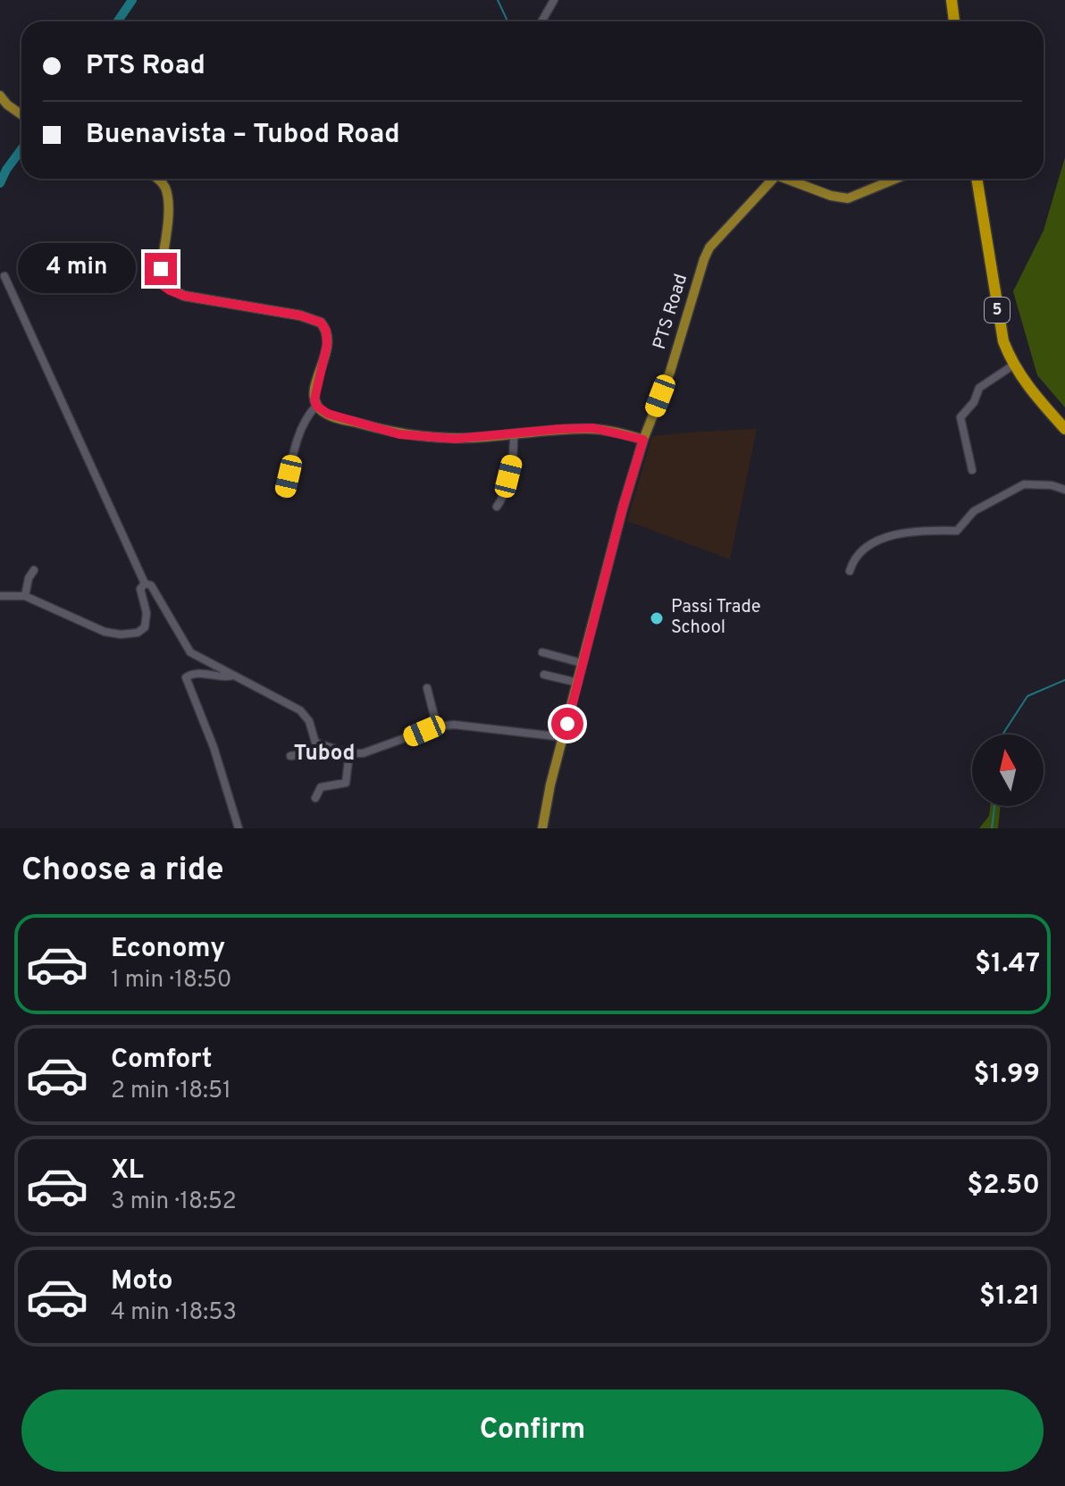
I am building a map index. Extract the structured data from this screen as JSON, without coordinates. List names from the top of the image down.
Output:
{
  "streets": {
    "highway": ["5"],
    "main road": ["PTS Road"]
  },
  "districts": ["Tubod"],
  "places": ["Passi Trade School"],
  "north": "top",
  "page": {
    "banner": ["PTS Road", "Buenavista – Tubod Road"],
    "bubble": "4 min",
    "heading": "Choose a ride",
    "list": [
      {
        "name": "Economy",
        "note": "1 min · 18:50",
        "value": "$1.47"
      },
      {
        "name": "Comfort",
        "note": "2 min · 18:51",
        "value": "$1.99"
      },
      {
        "name": "XL",
        "note": "3 min · 18:52",
        "value": "$2.50"
      },
      {
        "name": "Moto",
        "note": "4 min · 18:53",
        "value": "$1.21"
      }
    ],
    "buttons": "Confirm"
  }
}
